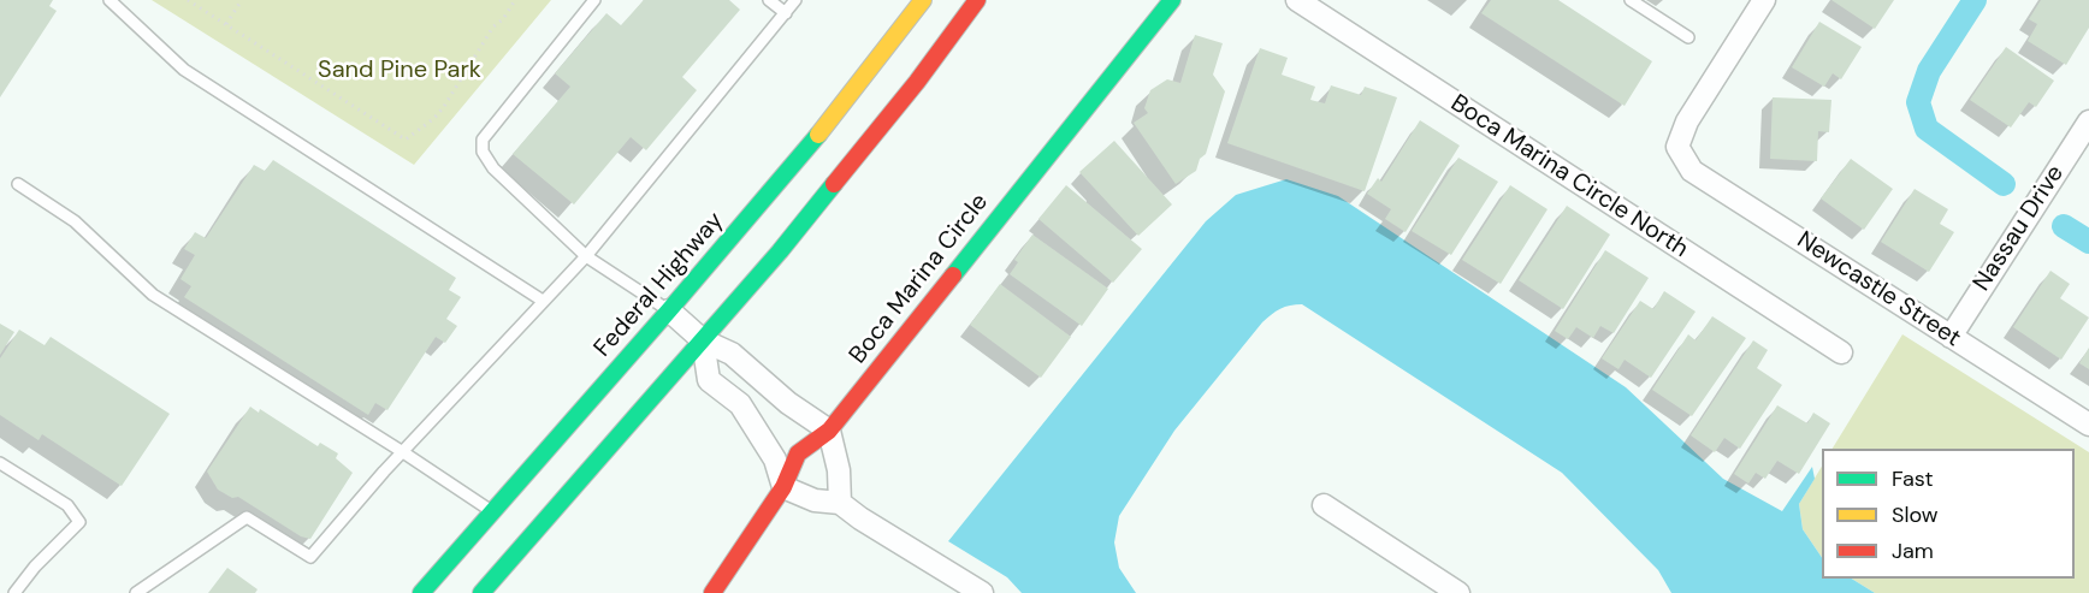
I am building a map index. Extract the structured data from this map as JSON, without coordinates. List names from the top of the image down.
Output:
{
  "streets": {
    "main road": ["Boca Marina Circle", "Federal Highway"],
    "street": ["Boca Marina Circle North", "Nassau Drive", "Newcastle Street"]
  },
  "crossings": [
    ["Nassau Drive", "Newcastle Street"]
  ],
  "parks": ["Sand Pine Park"],
  "legend": ["Fast", "Slow", "Jam"]
}
